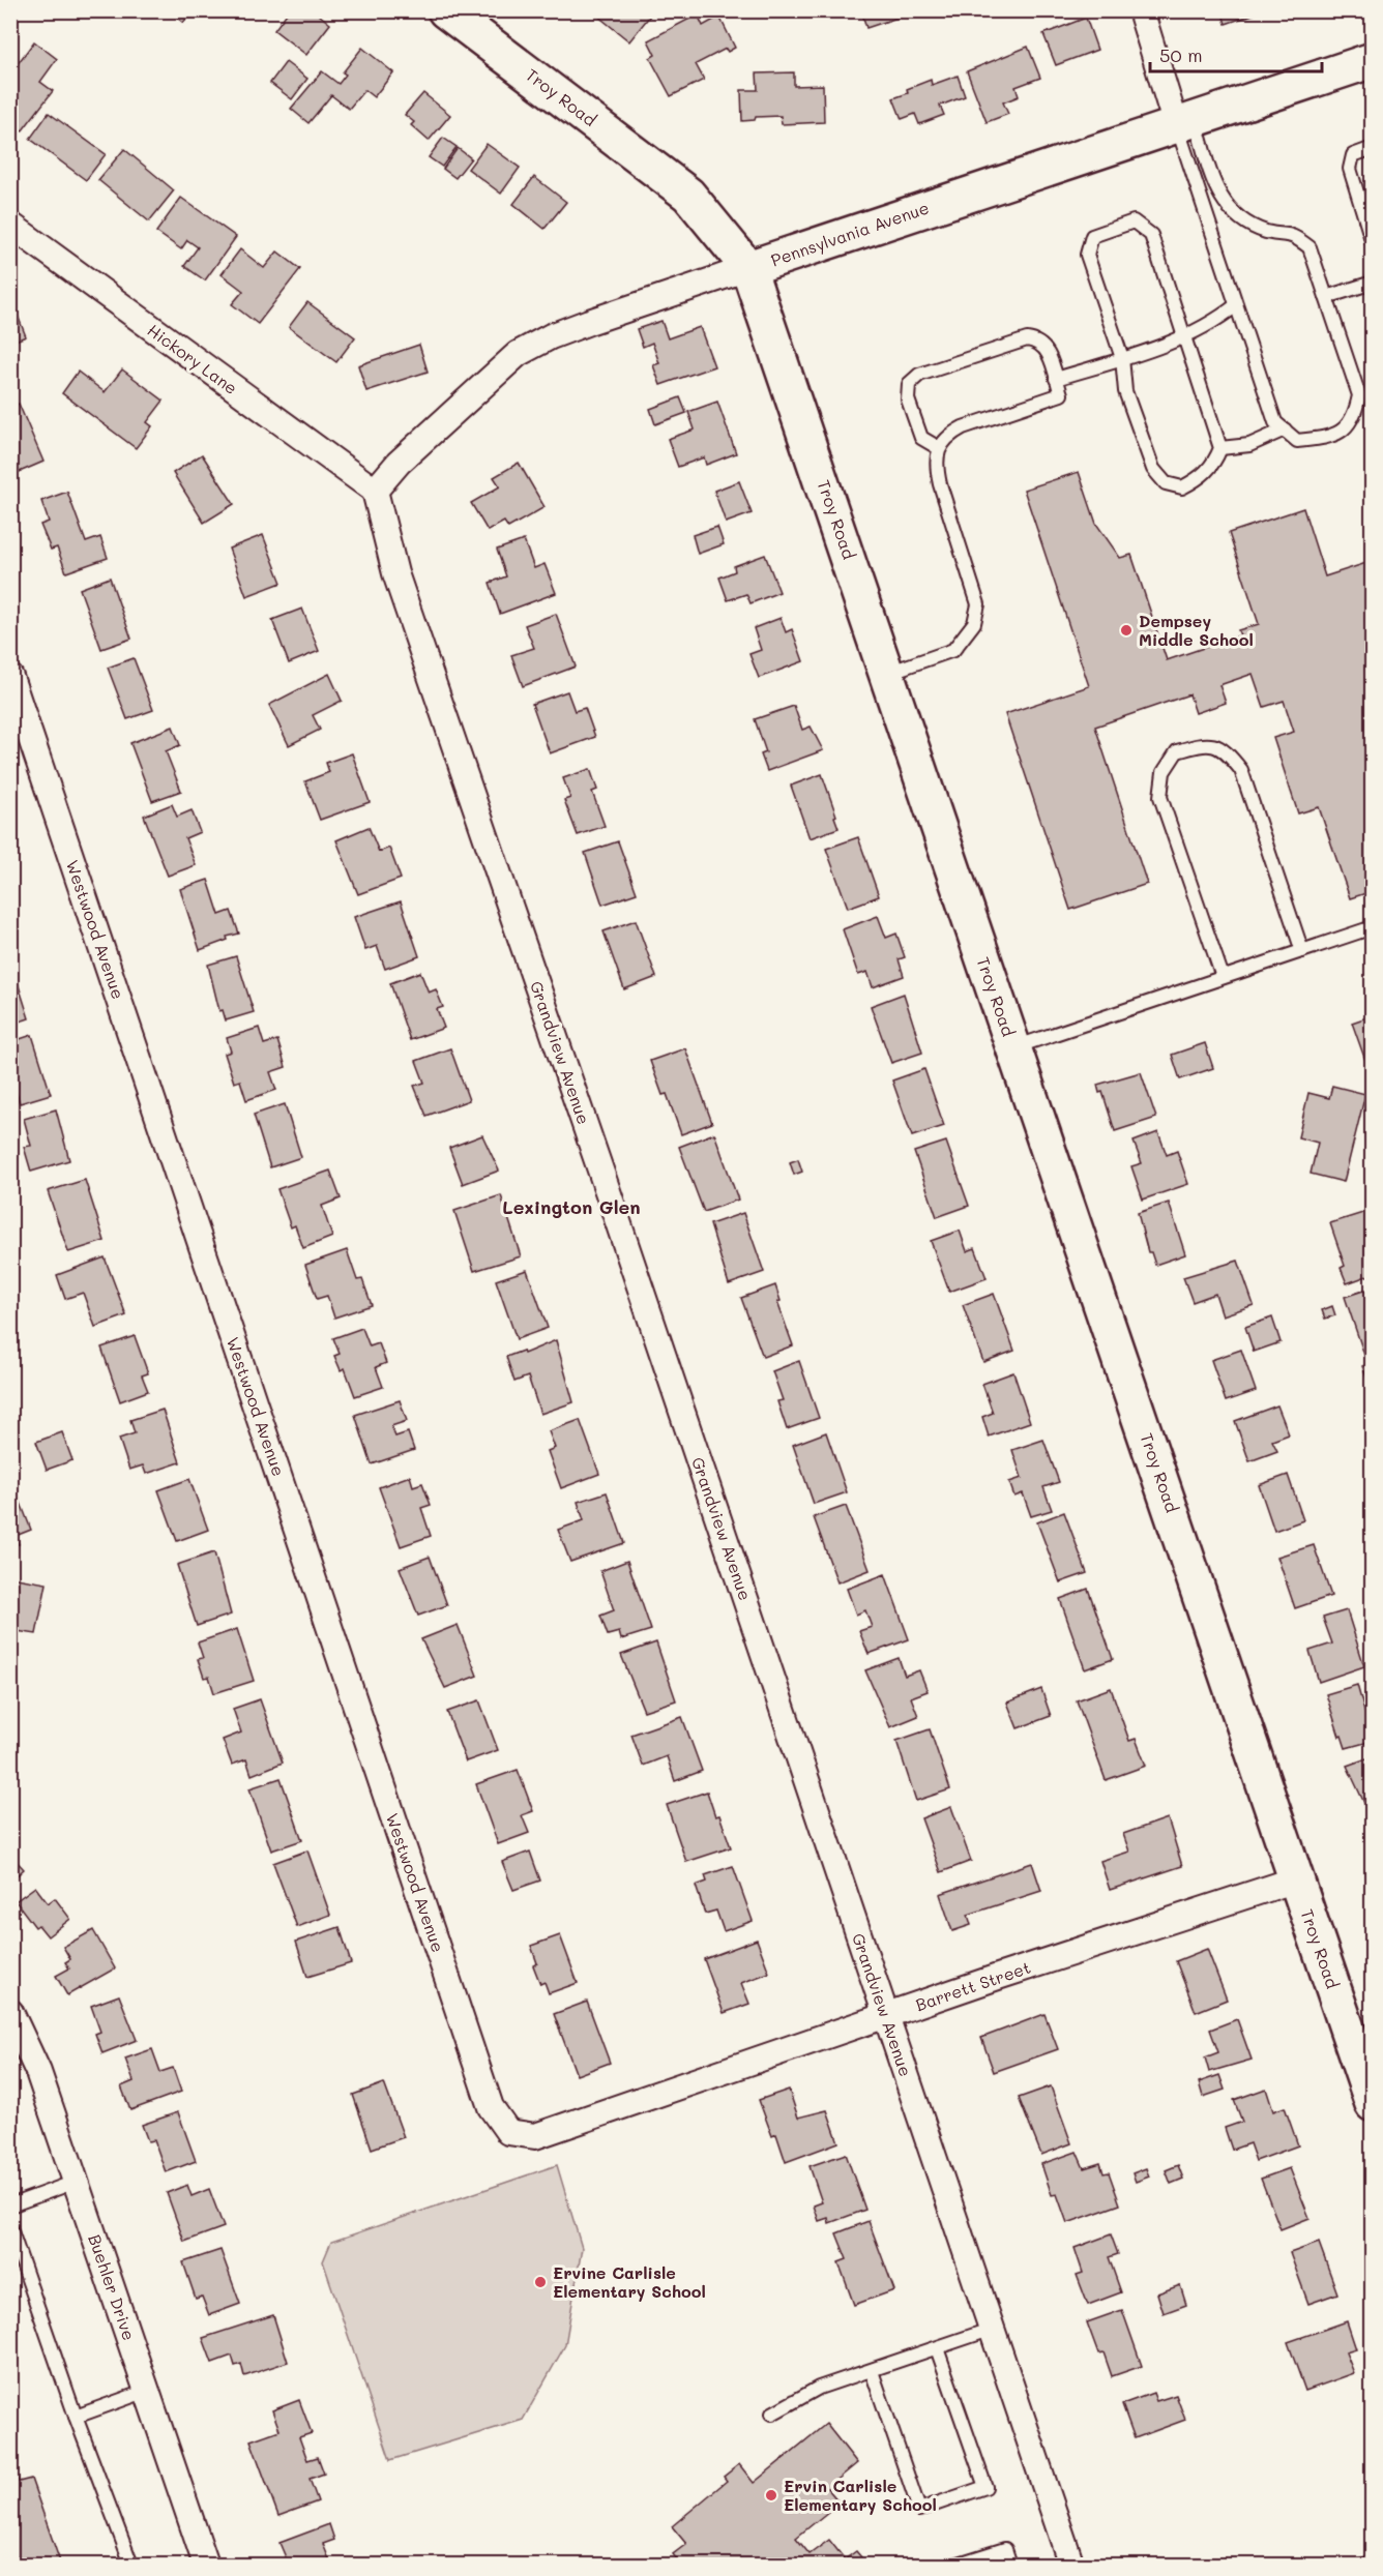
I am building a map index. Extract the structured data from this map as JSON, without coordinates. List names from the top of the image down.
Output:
{
  "streets": {
    "street": [
      "Troy Road",
      "Pennsylvania Avenue",
      "Hickory Lane",
      "Westwood Avenue",
      "Grandview Avenue",
      "Barrett Street",
      "Buehler Drive"
    ]
  },
  "crossings": [
    ["Troy Road", "Pennsylvania Avenue"],
    ["Troy Road", "Barrett Street"],
    ["Pennsylvania Avenue", "Hickory Lane"],
    ["Pennsylvania Avenue", "Grandview Avenue"],
    ["Hickory Lane", "Grandview Avenue"],
    ["Westwood Avenue", "Barrett Street"],
    ["Grandview Avenue", "Barrett Street"]
  ],
  "districts": ["Lexington Glen"],
  "places": ["Dempsey Middle School", "Ervine Carlisle Elementary School", "Ervin Carlisle Elementary School"],
  "scale_bar": "50 m"
}
